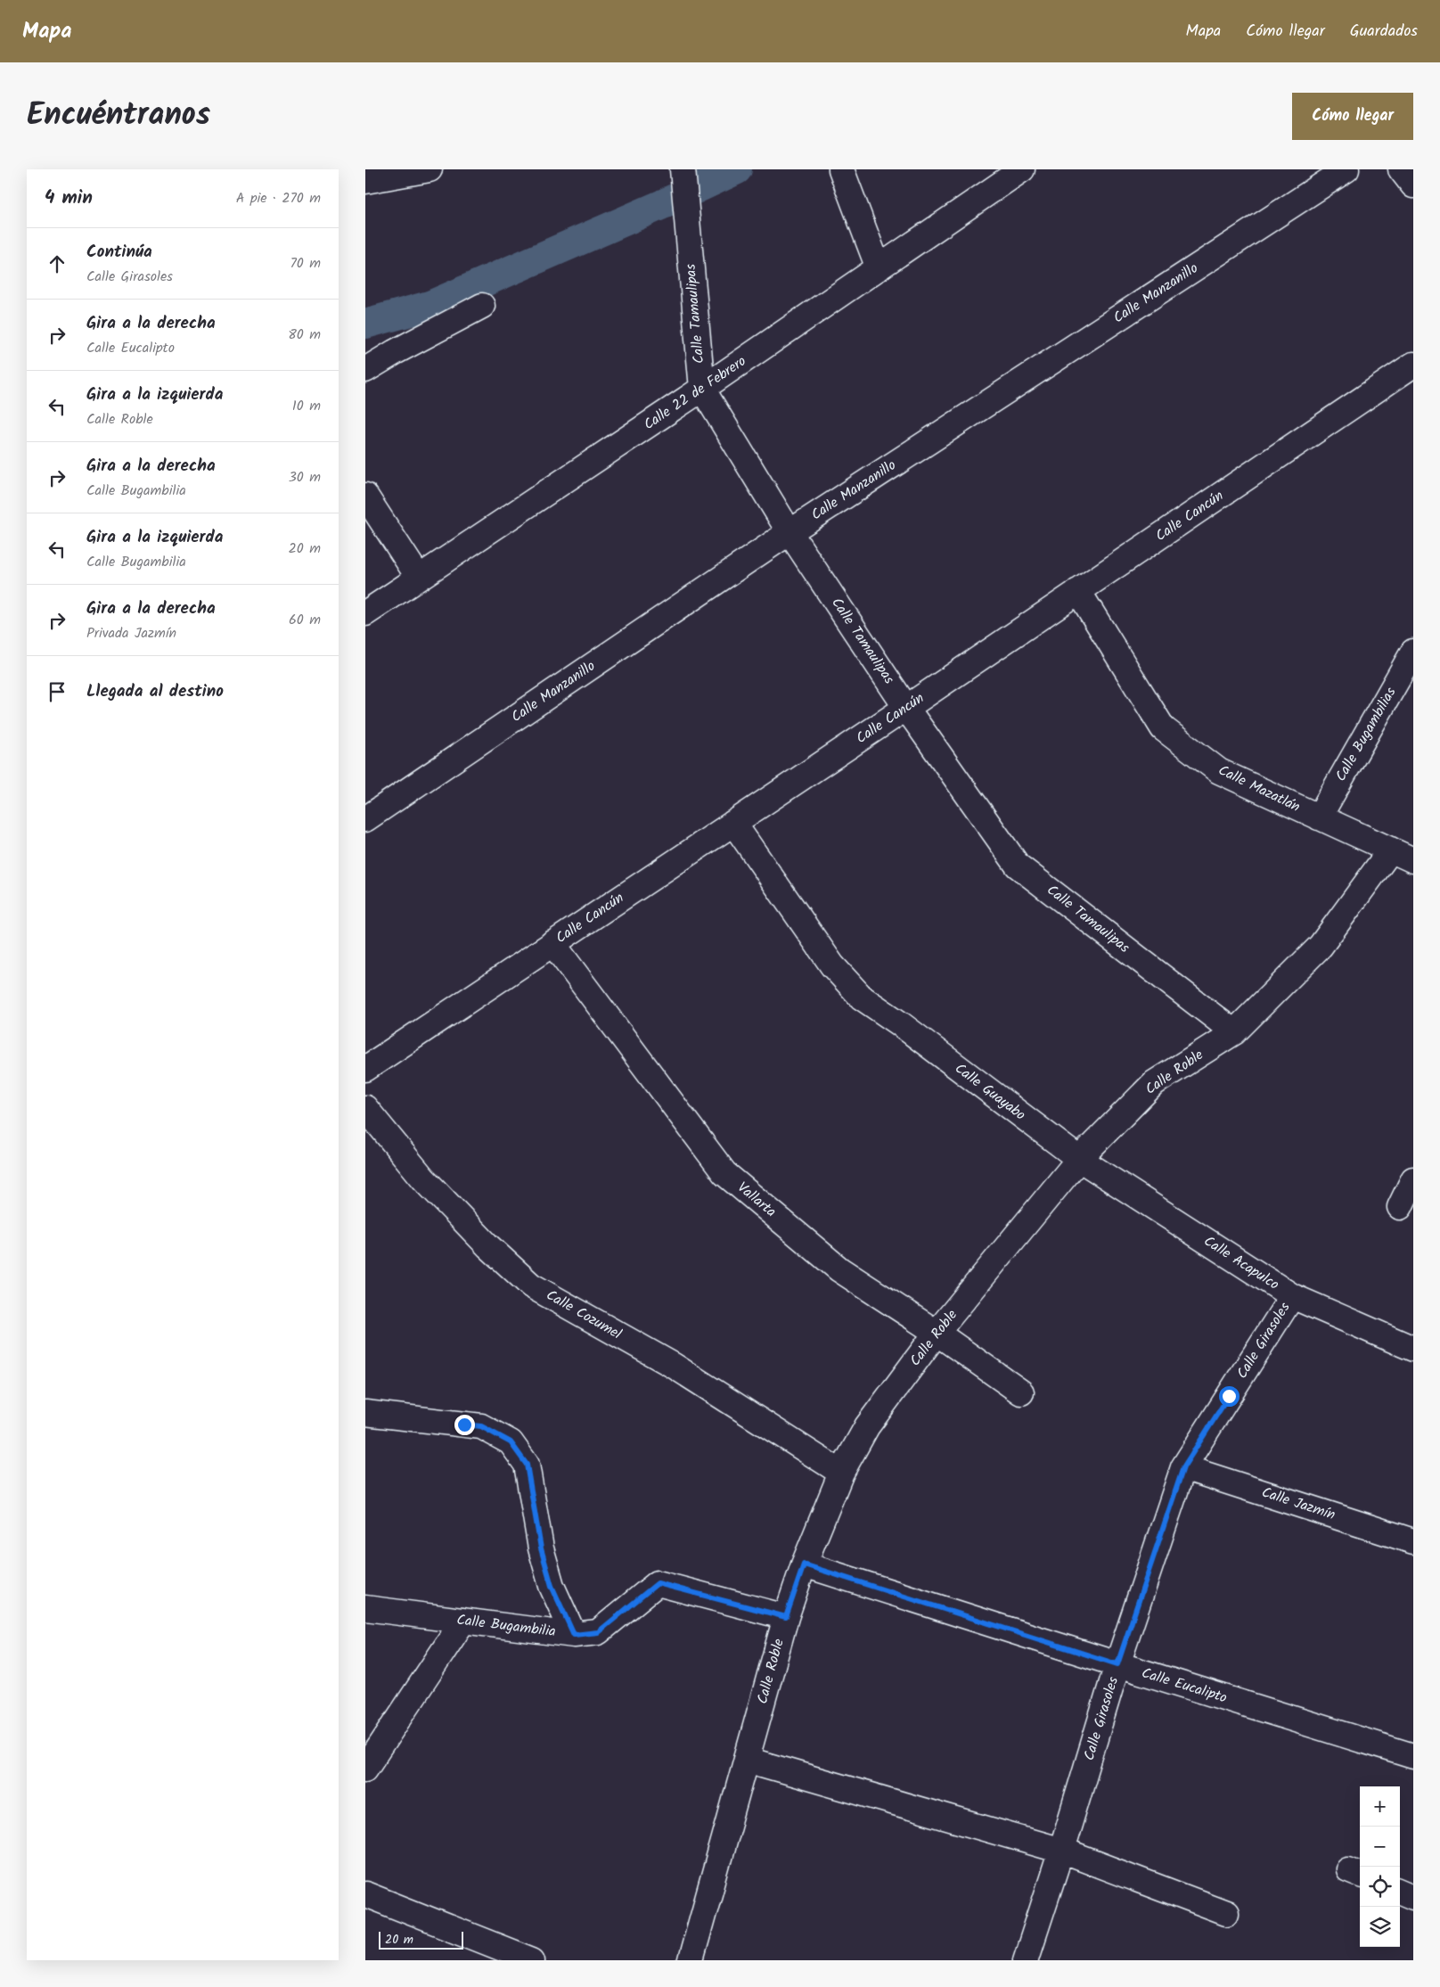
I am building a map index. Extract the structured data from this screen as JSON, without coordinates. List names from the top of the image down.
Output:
{
  "streets": {
    "street": [
      "Calle Manzanillo",
      "Calle Tamaulipas",
      "Calle 22 de Febrero",
      "Calle Cancún",
      "Calle Bugambilias",
      "Calle Mazatlán",
      "Calle Roble",
      "Calle Guayabo",
      "Vallarta",
      "Calle Acapulco",
      "Calle Cozumel",
      "Calle Girasoles",
      "Calle Jazmín",
      "Calle Bugambilia",
      "Calle Eucalipto"
    ]
  },
  "crossings": [
    ["Calle Manzanillo", "Calle Tamaulipas"],
    ["Calle Tamaulipas", "Calle 22 de Febrero"],
    ["Calle Tamaulipas", "Calle Cancún"],
    ["Calle Tamaulipas", "Calle Roble"],
    ["Calle Cancún", "Calle Mazatlán"],
    ["Calle Cancún", "Calle Guayabo"],
    ["Calle Cancún", "Vallarta"],
    ["Calle Bugambilias", "Calle Mazatlán"],
    ["Calle Mazatlán", "Calle Roble"],
    ["Calle Roble", "Calle Guayabo"],
    ["Calle Roble", "Vallarta"],
    ["Calle Roble", "Calle Acapulco"],
    ["Calle Roble", "Calle Cozumel"],
    ["Calle Roble", "Calle Bugambilia"],
    ["Calle Roble", "Calle Eucalipto"],
    ["Calle Guayabo", "Calle Acapulco"],
    ["Calle Acapulco", "Calle Girasoles"],
    ["Calle Girasoles", "Calle Jazmín"],
    ["Calle Girasoles", "Calle Eucalipto"]
  ],
  "scale_bar": "20 m",
  "page": {
    "header": "Mapa",
    "nav": ["Mapa", "Cómo llegar", "Guardados"],
    "title": "Encuéntranos",
    "buttons": "Cómo llegar",
    "heading": ["4 min", "A pie · 270 m"],
    "list": [
      ["Continúa", "Calle Girasoles", "70 m"],
      ["Gira a la derecha", "Calle Eucalipto", "80 m"],
      ["Gira a la izquierda", "Calle Roble", "10 m"],
      ["Gira a la derecha", "Calle Bugambilia", "30 m"],
      ["Gira a la izquierda", "Calle Bugambilia", "20 m"],
      ["Gira a la derecha", "Privada Jazmín", "60 m"],
      "Llegada al destino"
    ],
    "map_buttons": ["+", "−"],
    "scale": "20 m"
  }
}
